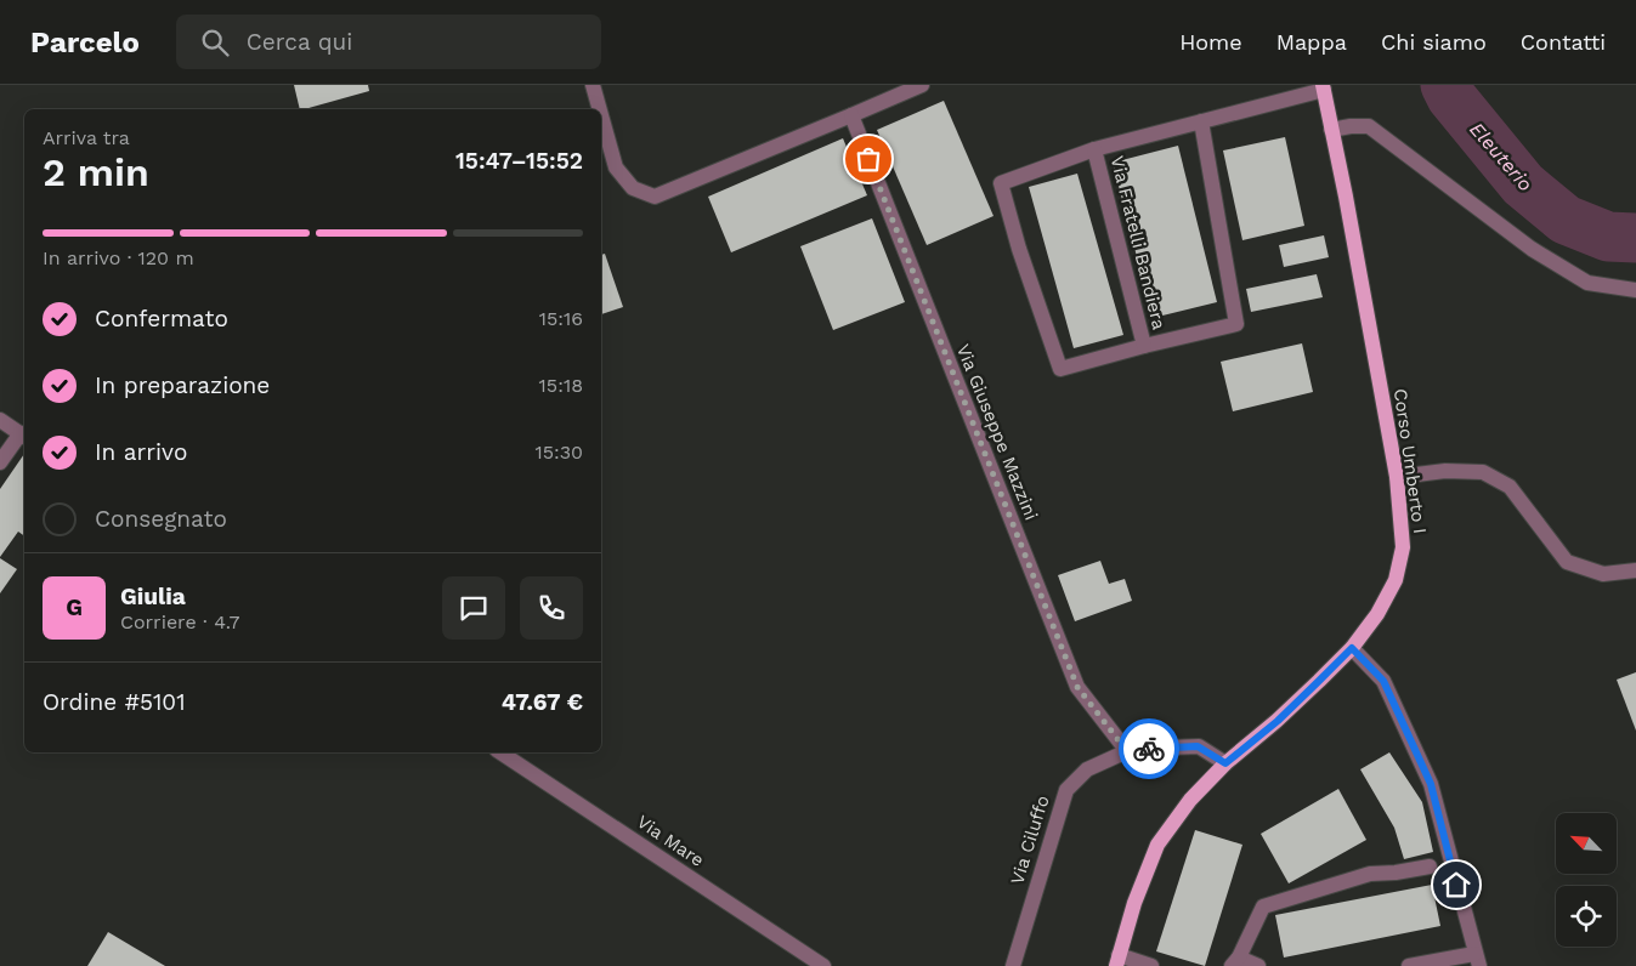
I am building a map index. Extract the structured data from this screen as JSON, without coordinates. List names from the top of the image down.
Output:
{
  "streets": {
    "main road": ["Corso Umberto I"],
    "street": [
      "Via Fratelli Bandiera",
      "Via Giuseppe Mazzini",
      "Via Ciluffo",
      "Via Mare"
    ]
  },
  "crossings": [
    ["Via Giuseppe Mazzini", "Via Ciluffo"],
    ["Corso Umberto I", "Via Ciluffo"]
  ],
  "water": ["Eleuterio"],
  "north": "top left",
  "page": {
    "header": "Parcelo",
    "search": "Cerca qui",
    "nav": [
      "Home",
      "Mappa",
      "Chi siamo",
      "Contatti"
    ],
    "heading": ["2 min", "Arriva tra", "15:47–15:52"],
    "panel": [
      "Giulia",
      "Corriere · 4.7",
      "Ordine #5101",
      "47.67 €"
    ],
    "bar": "In arrivo · 120 m",
    "list": [
      ["Confermato", "15:16"],
      ["In preparazione", "15:18"],
      ["In arrivo", "15:30"],
      "Consegnato"
    ],
    "round": "G"
  }
}
